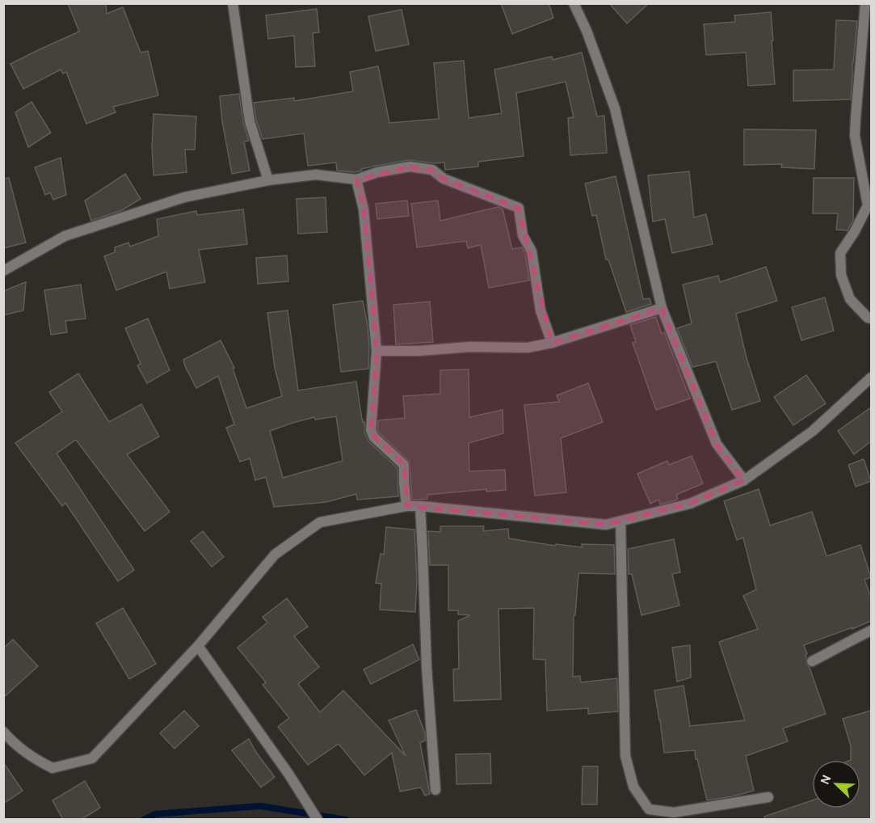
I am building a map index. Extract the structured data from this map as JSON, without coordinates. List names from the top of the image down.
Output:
{
  "north": "top left"
}
